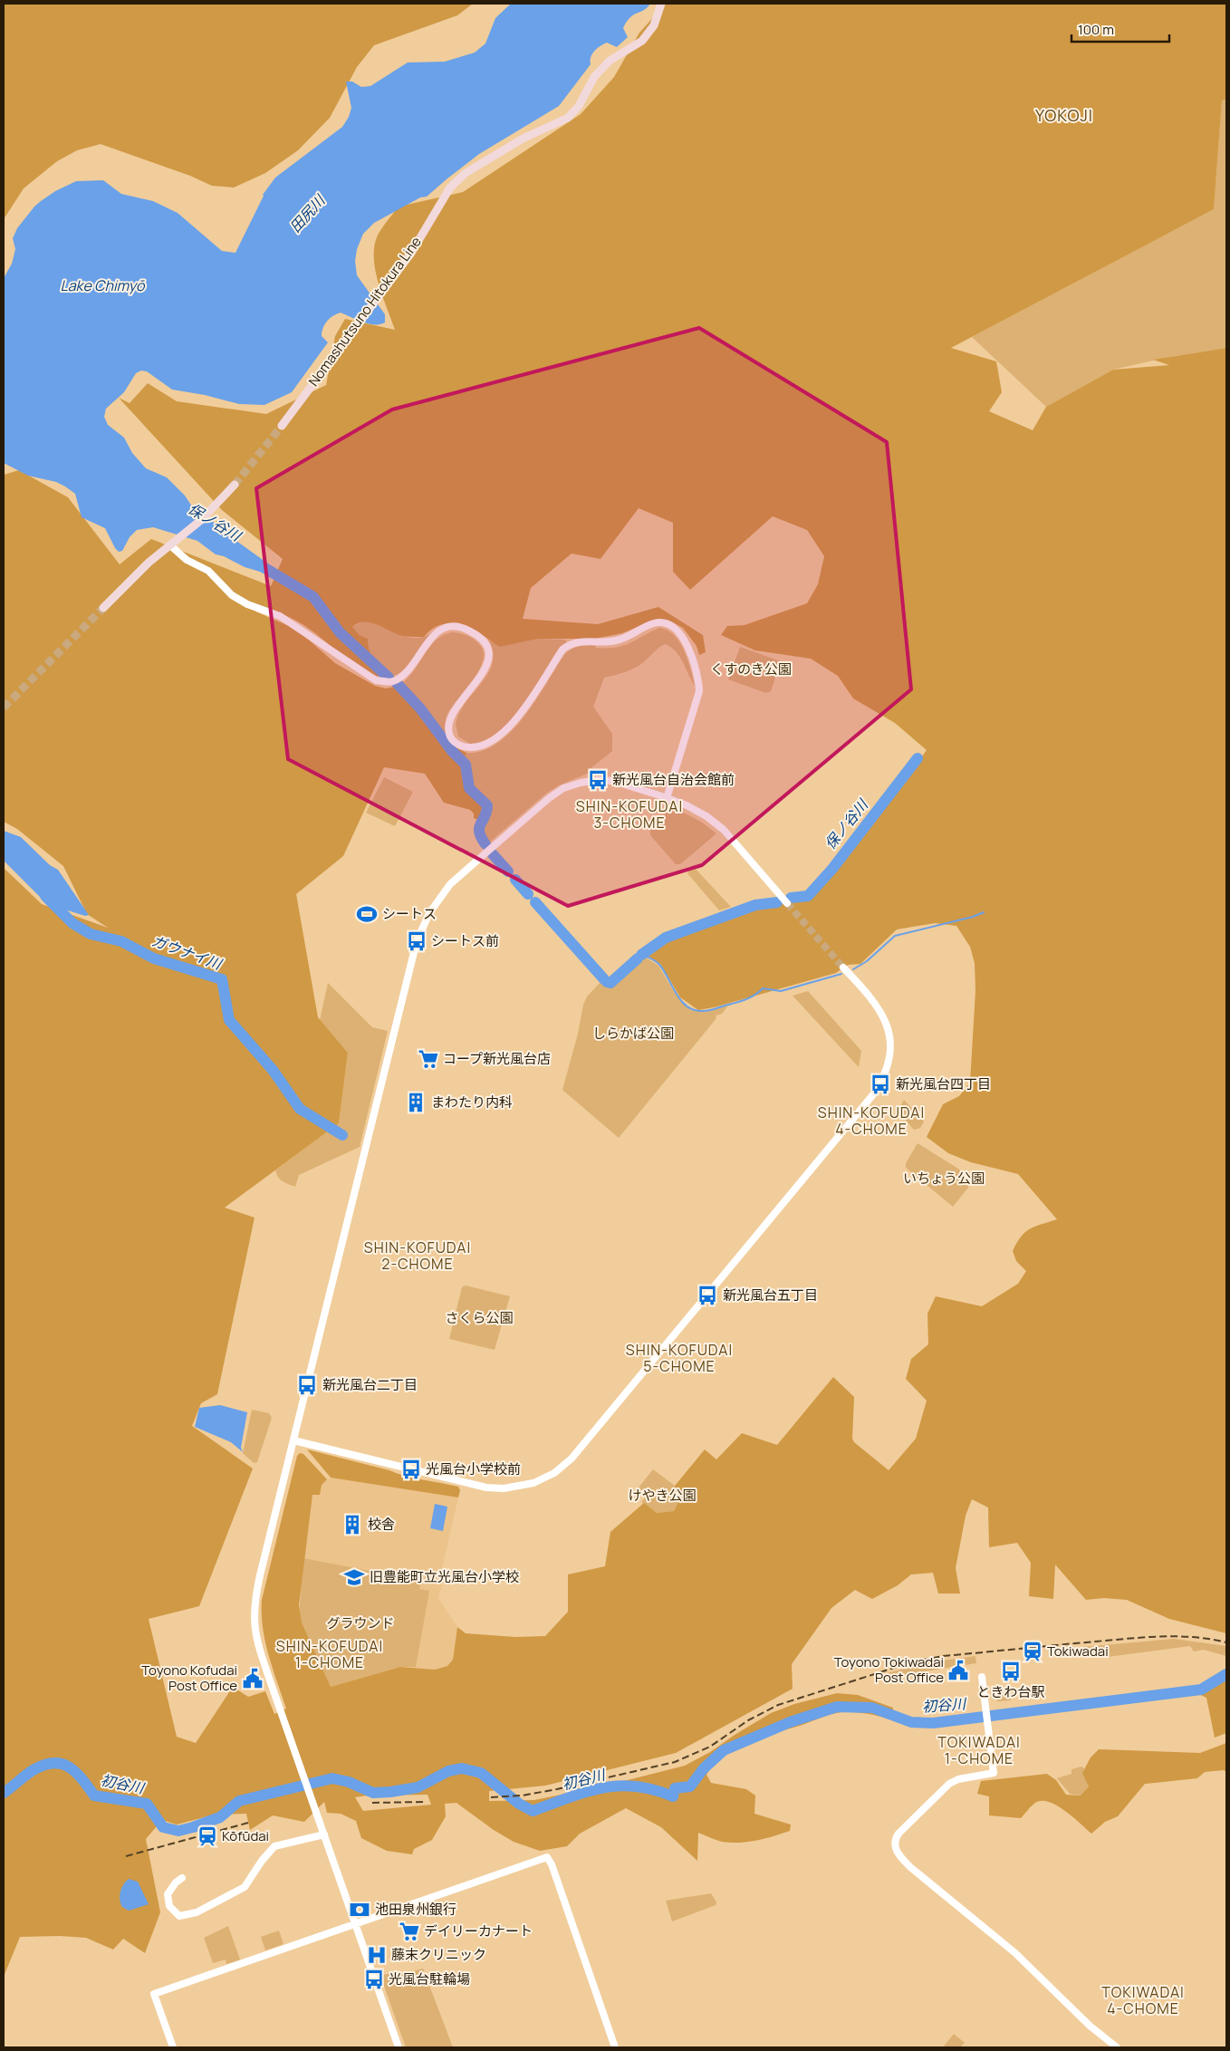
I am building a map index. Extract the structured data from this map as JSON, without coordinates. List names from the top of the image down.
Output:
{
  "streets": {
    "main road": ["Nomashutsuno Hitokura Line"]
  },
  "districts": [
    "YOKOJI",
    "SHIN-KOFUDAI 3-CHOME",
    "SHIN-KOFUDAI 4-CHOME",
    "SHIN-KOFUDAI 2-CHOME",
    "SHIN-KOFUDAI 5-CHOME",
    "SHIN-KOFUDAI 1-CHOME",
    "TOKIWADAI 1-CHOME",
    "TOKIWADAI 4-CHOME"
  ],
  "water": [
    "田尻川",
    "Lake Chimyō",
    "保ノ谷川",
    "ガウナイ川",
    "初谷川"
  ],
  "parks": [
    "くすのき公園",
    "しらかば公園",
    "いちょう公園",
    "さくら公園",
    "けやき公園",
    "グラウンド"
  ],
  "places": {
    "bus stop": [
      "新光風台自治会館前",
      "シートス前",
      "新光風台四丁目",
      "新光風台五丁目",
      "新光風台二丁目",
      "光風台小学校前",
      "ときわ台駅",
      "光風台駐輪場"
    ],
    "sports": ["シートス"],
    "supermarket": ["コープ新光風台店", "デイリーカナート"],
    "building": ["まわたり内科", "校舎"],
    "school or university": ["旧豊能町立光風台小学校"],
    "station": ["Tokiwadai", "Kōfūdai"],
    "public building": ["Toyono Tokiwadai Post Office", "Toyono Kofudai Post Office"],
    "bank": ["池田泉州銀行"],
    "hospital": ["藤末クリニック"]
  },
  "scale_bar": "100 m"
}
